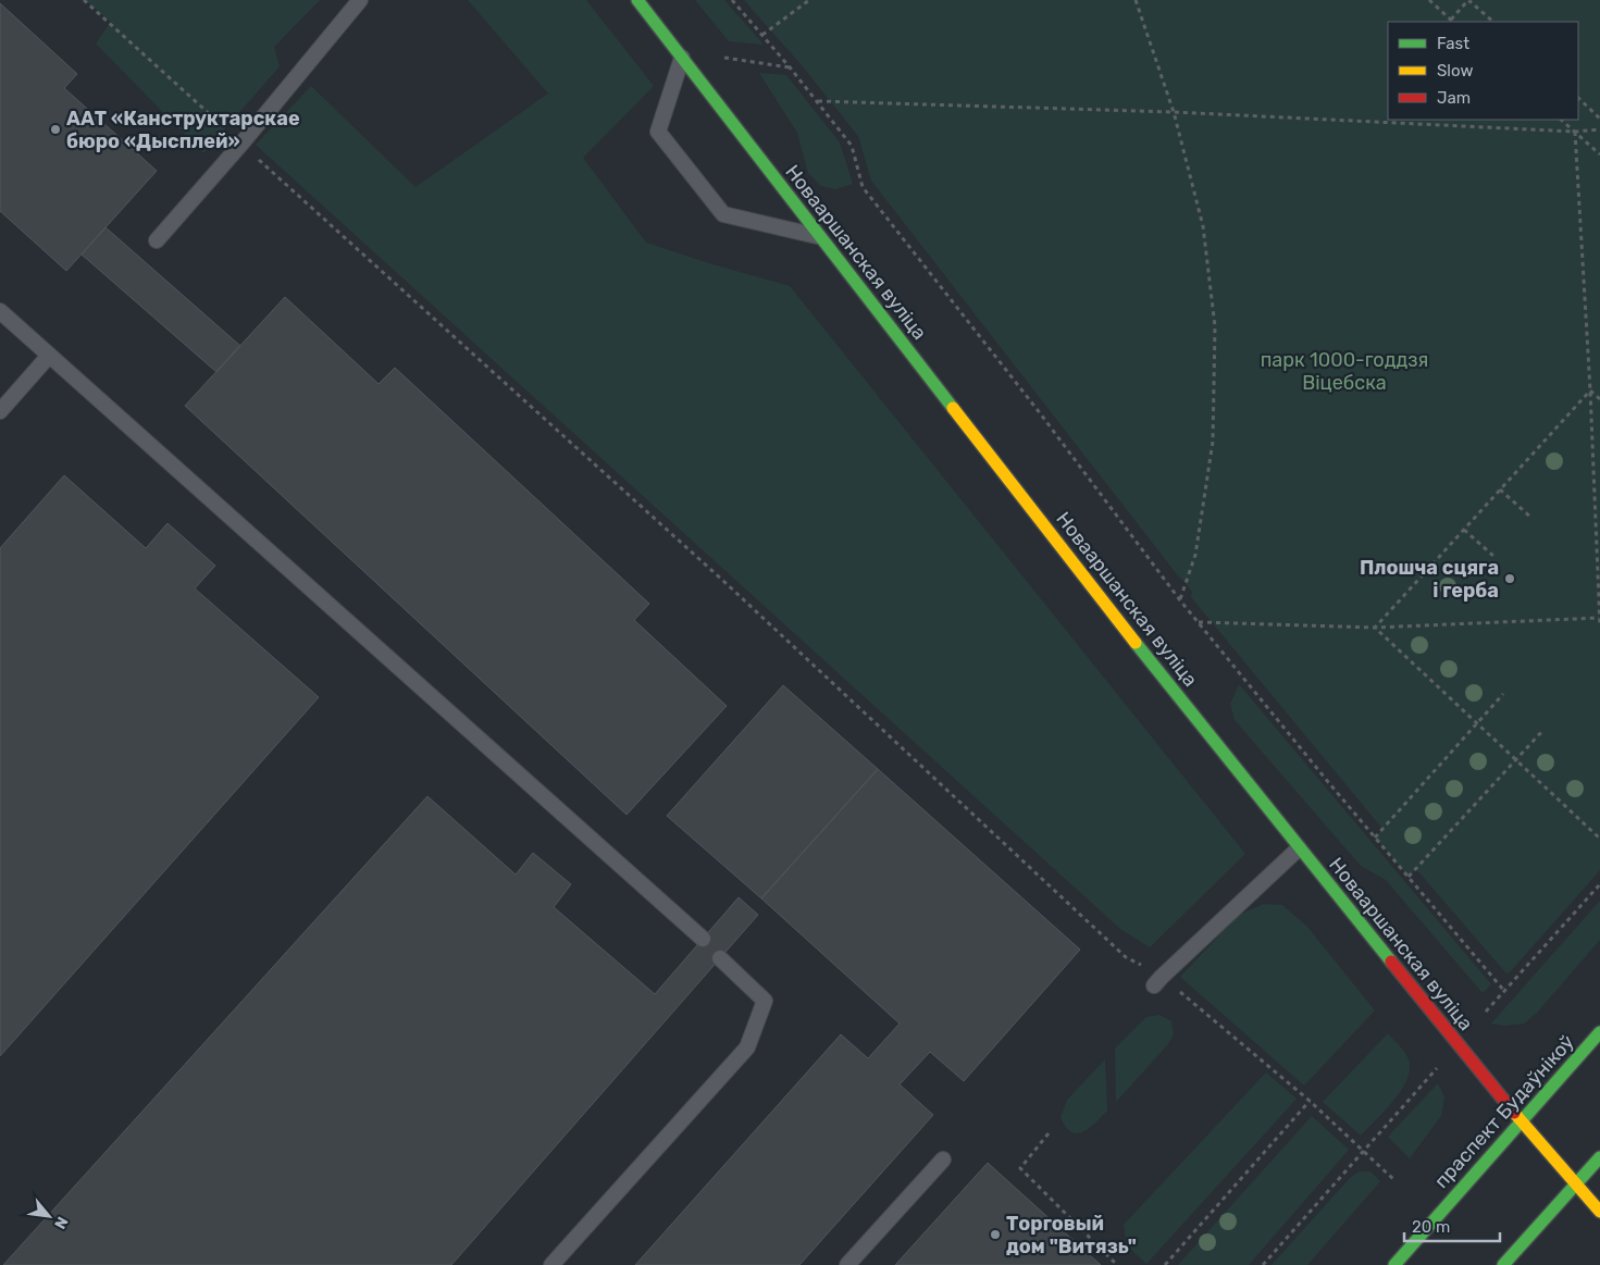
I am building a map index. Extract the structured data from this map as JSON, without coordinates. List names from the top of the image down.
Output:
{
  "streets": {
    "street": ["Новааршанская вуліца", "праспект Будаўнікоў"]
  },
  "crossings": [
    ["Новааршанская вуліца", "праспект Будаўнікоў"]
  ],
  "parks": ["парк 1000-годдзя Віцебска"],
  "places": ["ААТ «Канструктарскае бюро «Дысплей»", "Плошча сцяга і герба", "Торговый дом \"Витязь\""],
  "legend": ["Fast", "Slow", "Jam"],
  "scale_bar": "20 m",
  "north": "bottom right"
}
